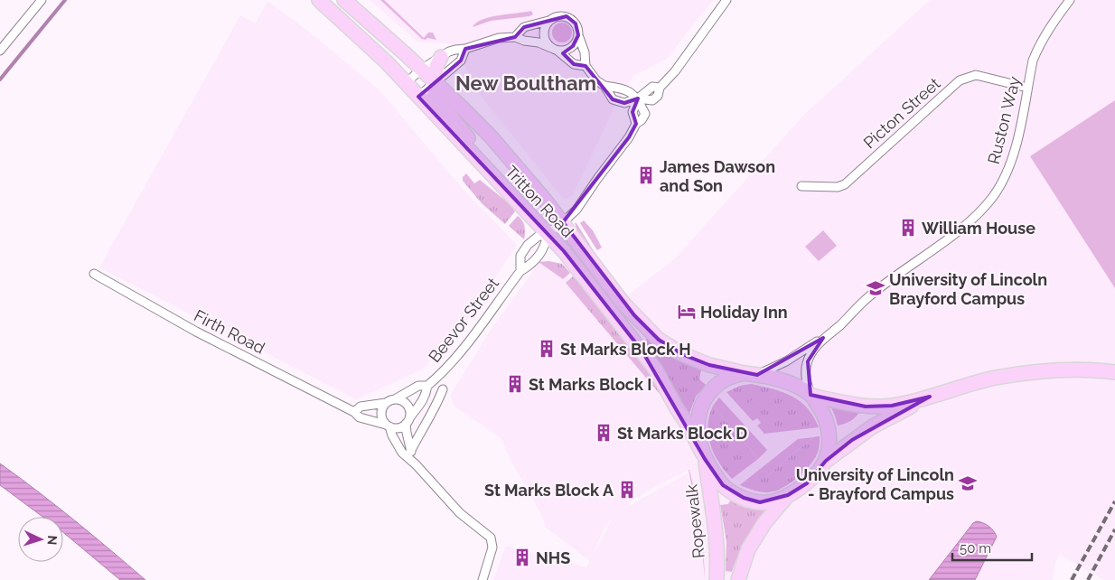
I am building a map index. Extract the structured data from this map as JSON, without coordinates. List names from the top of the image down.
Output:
{
  "streets": {
    "main road": ["Tritton Road", "Ropewalk"],
    "street": [
      "Picton Street",
      "Ruston Way",
      "Beevor Street",
      "Firth Road"
    ]
  },
  "crossings": [
    ["Picton Street", "Ruston Way"],
    ["Ruston Way", "Tritton Road"],
    ["Ruston Way", "Ropewalk"],
    ["Tritton Road", "Beevor Street"],
    ["Tritton Road", "Ropewalk"],
    ["Beevor Street", "Firth Road"]
  ],
  "districts": ["New Boultham"],
  "places": {
    "building": [
      "James Dawson and Son",
      "William House",
      "St Marks Block H",
      "St Marks Block I",
      "St Marks Block D",
      "St Marks Block A",
      "NHS"
    ],
    "school or university": ["University of Lincoln Brayford Campus", "University of Lincoln - Brayford Campus"],
    "hotel": ["Holiday Inn"]
  },
  "scale_bar": "50 m",
  "north": "right"
}
